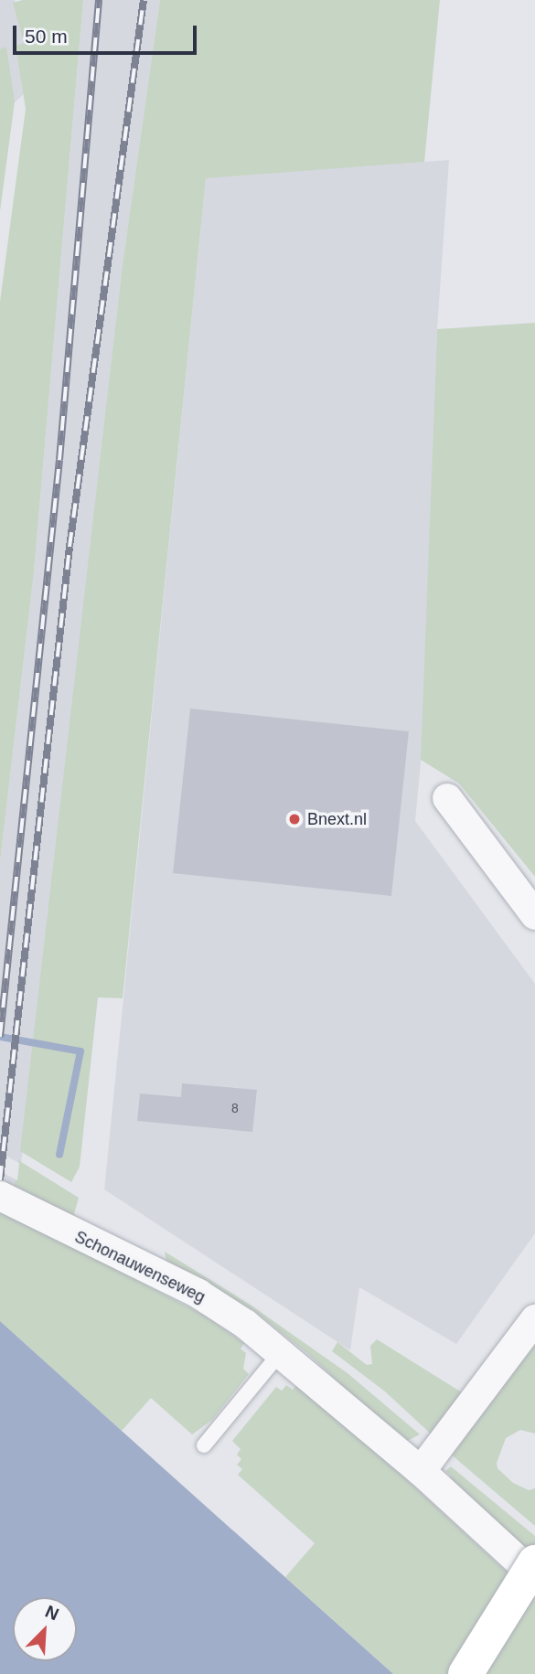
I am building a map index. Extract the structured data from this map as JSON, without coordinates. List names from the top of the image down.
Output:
{
  "streets": {
    "street": ["Schonauwenseweg"]
  },
  "places": ["Bnext.nl"],
  "house_numbers": ["8"],
  "scale_bar": "50 m",
  "north": "top right"
}
